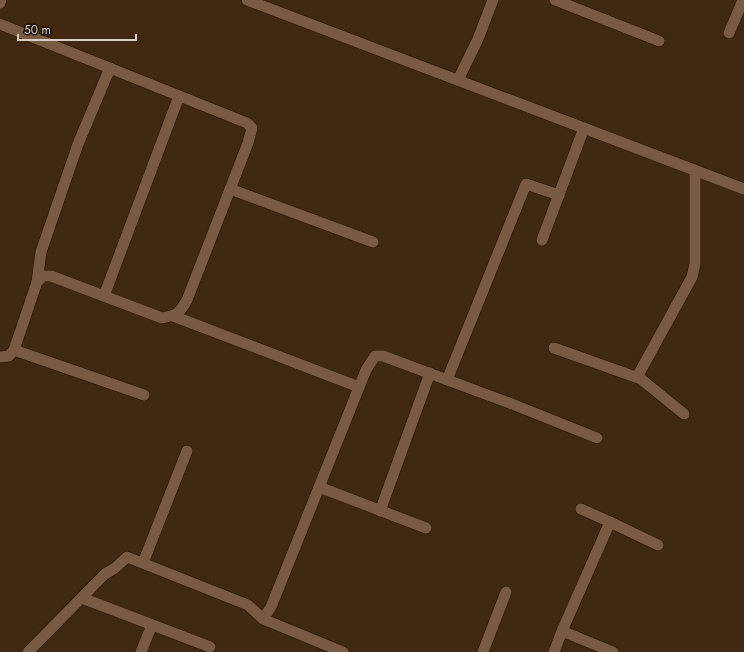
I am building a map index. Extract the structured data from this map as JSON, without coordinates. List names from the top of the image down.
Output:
{
  "scale_bar": "50 m"
}
